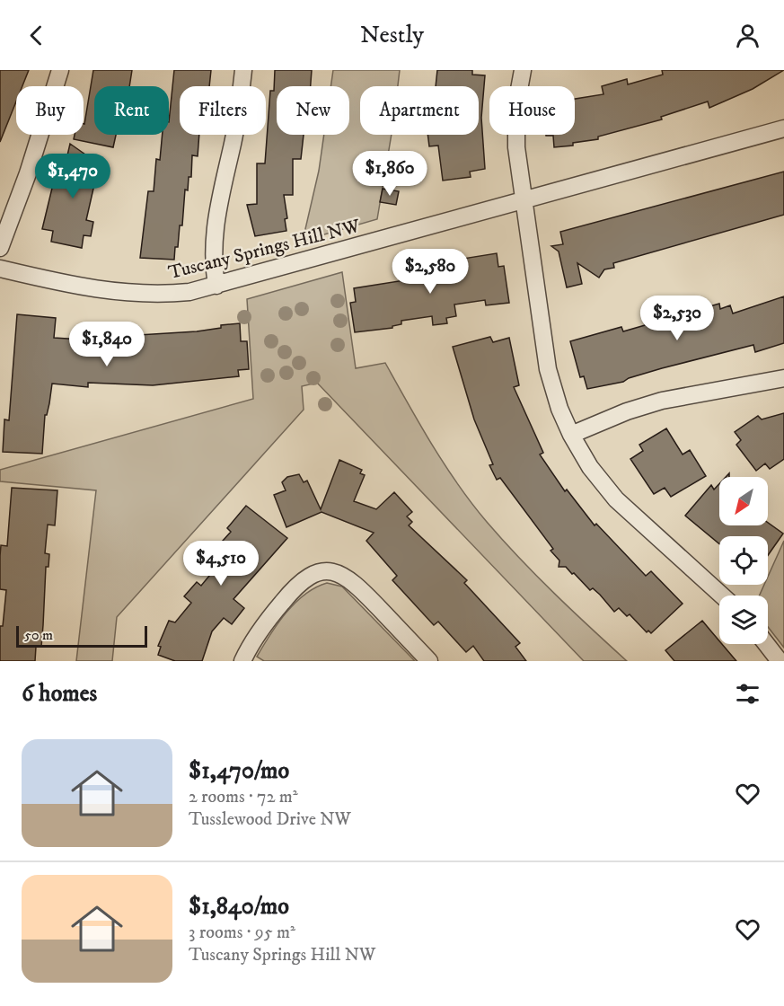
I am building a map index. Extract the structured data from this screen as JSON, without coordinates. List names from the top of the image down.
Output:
{
  "streets": {
    "street": ["Tuscany Springs Hill NW"]
  },
  "scale_bar": "50 m",
  "north": "bottom left",
  "page": {
    "header": "Nestly",
    "chip": [
      "Buy",
      "Rent",
      "Filters",
      "New",
      "Apartment",
      "House"
    ],
    "price": [
      "$1,860",
      "$1,470",
      "$2,580",
      "$2,530",
      "$1,840",
      "$4,510"
    ],
    "scale": "50 m",
    "heading": "6 homes",
    "list": [
      {
        "name": "$1,470/mo",
        "note": "2 rooms · 72 m² · Tusslewood Drive NW"
      },
      {
        "name": "$1,840/mo",
        "note": "3 rooms · 95 m² · Tuscany Springs Hill NW"
      }
    ]
  }
}
